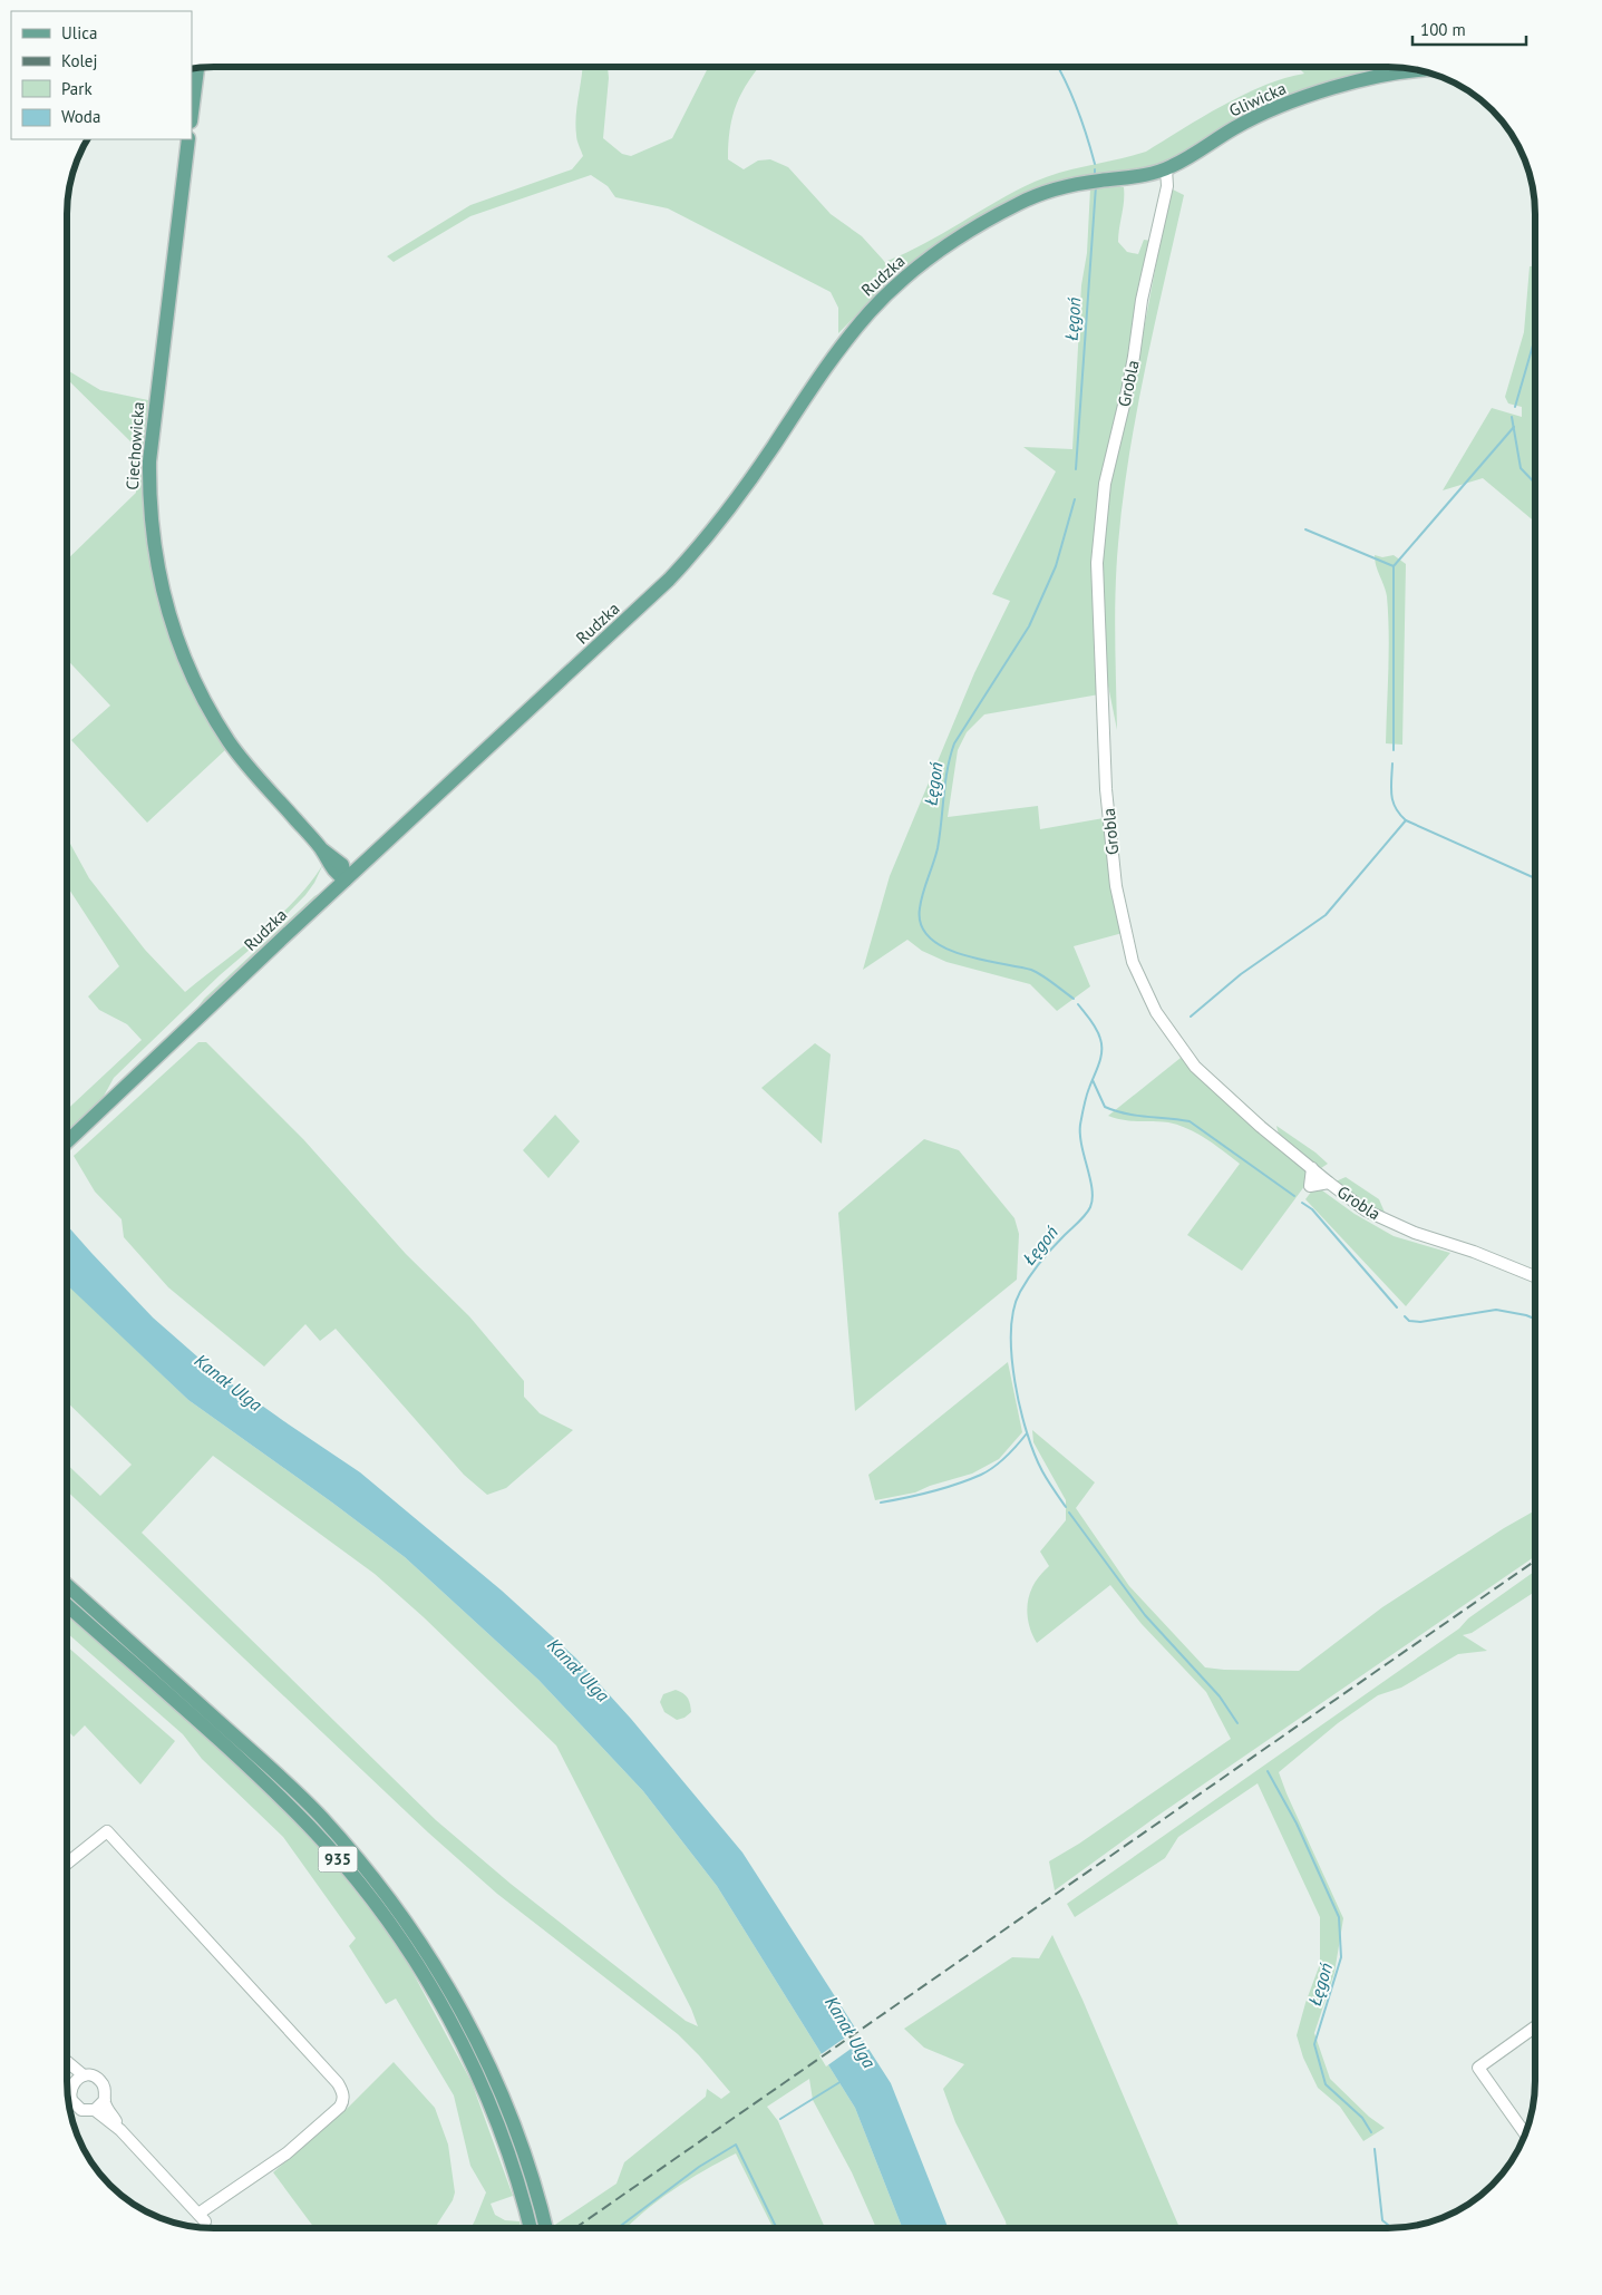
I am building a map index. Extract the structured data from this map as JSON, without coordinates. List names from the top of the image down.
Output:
{
  "streets": {
    "main road": [
      "Gliwicka",
      "Rudzka",
      "Ciechowicka",
      "935"
    ],
    "street": ["Grobla"]
  },
  "crossings": [
    ["Gliwicka", "Rudzka"],
    ["Gliwicka", "Grobla"],
    ["Rudzka", "Grobla"]
  ],
  "water": ["Łęgoń", "Kanał Ulga"],
  "legend": [
    "Ulica",
    "Kolej",
    "Park",
    "Woda"
  ],
  "scale_bar": "100 m"
}
